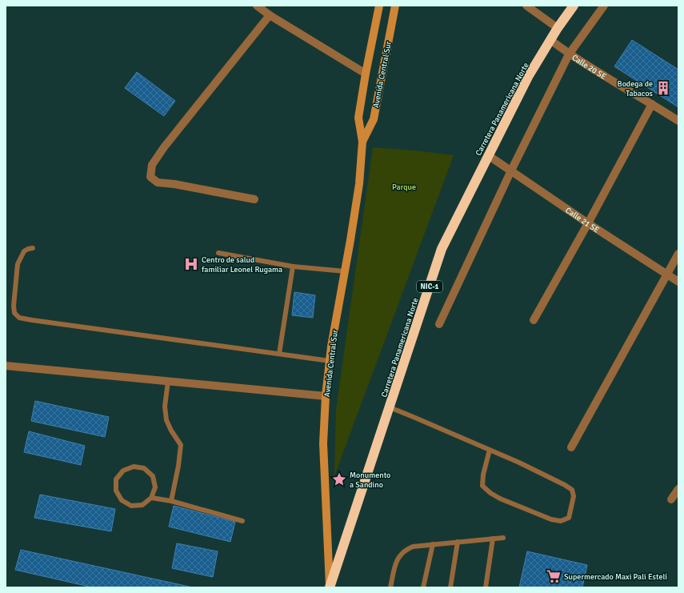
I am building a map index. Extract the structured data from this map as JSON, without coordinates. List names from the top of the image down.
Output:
{
  "streets": {
    "highway": ["Carretera Panamericana Norte", "NIC-1"],
    "street": ["Calle 20 SE", "Avenida Central Sur", "Calle 21 SE"]
  },
  "crossings": [
    ["Calle 20 SE", "Carretera Panamericana Norte"],
    ["Avenida Central Sur", "Carretera Panamericana Norte"],
    ["Carretera Panamericana Norte", "Calle 21 SE"]
  ],
  "parks": ["Parque"],
  "places": {
    "building": ["Bodega de Tabacos"],
    "hospital": ["Centro de salud familiar Leonel Rugama"],
    "place": ["Monumento a Sandino"],
    "supermarket": ["Supermercado Maxi Pali Estelí"]
  }
}
